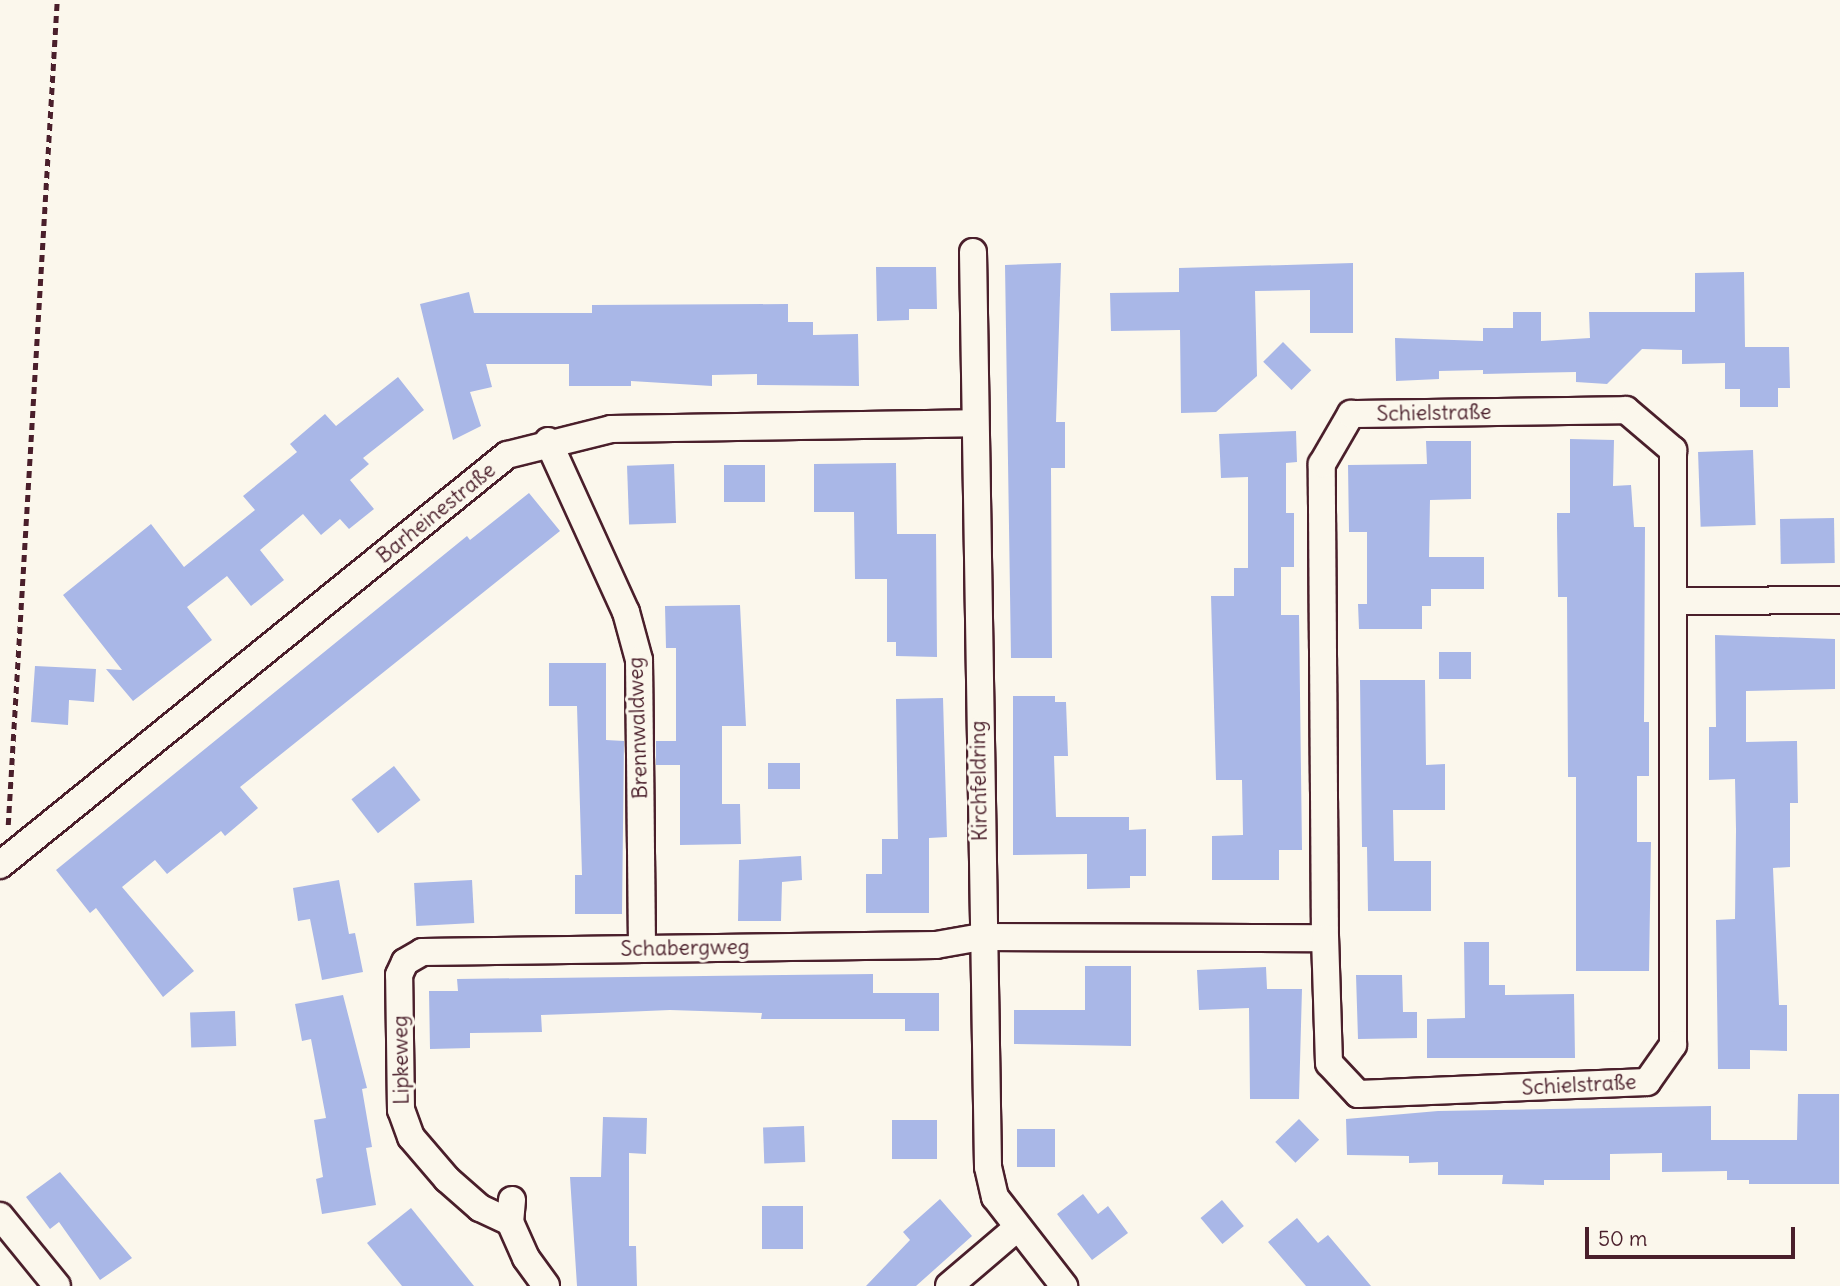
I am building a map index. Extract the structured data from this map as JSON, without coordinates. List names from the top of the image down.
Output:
{
  "streets": {
    "street": [
      "Schielstraße",
      "Barheinestraße",
      "Brennwaldweg",
      "Kirchfeldring",
      "Schabergweg",
      "Lipkeweg"
    ]
  },
  "crossings": [
    ["Barheinestraße", "Brennwaldweg"],
    ["Barheinestraße", "Kirchfeldring"],
    ["Brennwaldweg", "Schabergweg"],
    ["Kirchfeldring", "Schabergweg"],
    ["Schabergweg", "Lipkeweg"]
  ],
  "scale_bar": "50 m"
}
